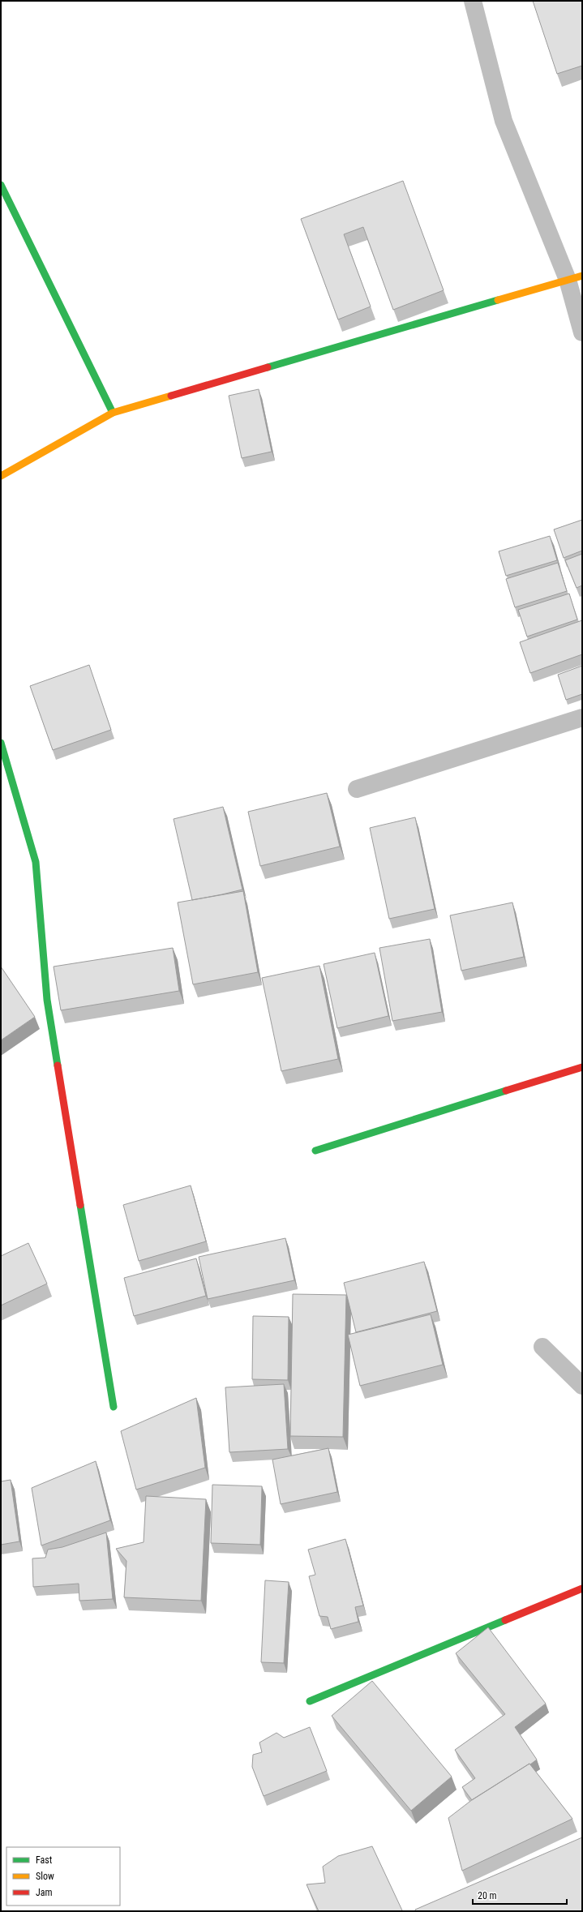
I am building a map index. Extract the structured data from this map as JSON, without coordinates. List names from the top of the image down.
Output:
{
  "legend": ["Fast", "Slow", "Jam"],
  "scale_bar": "20 m"
}
